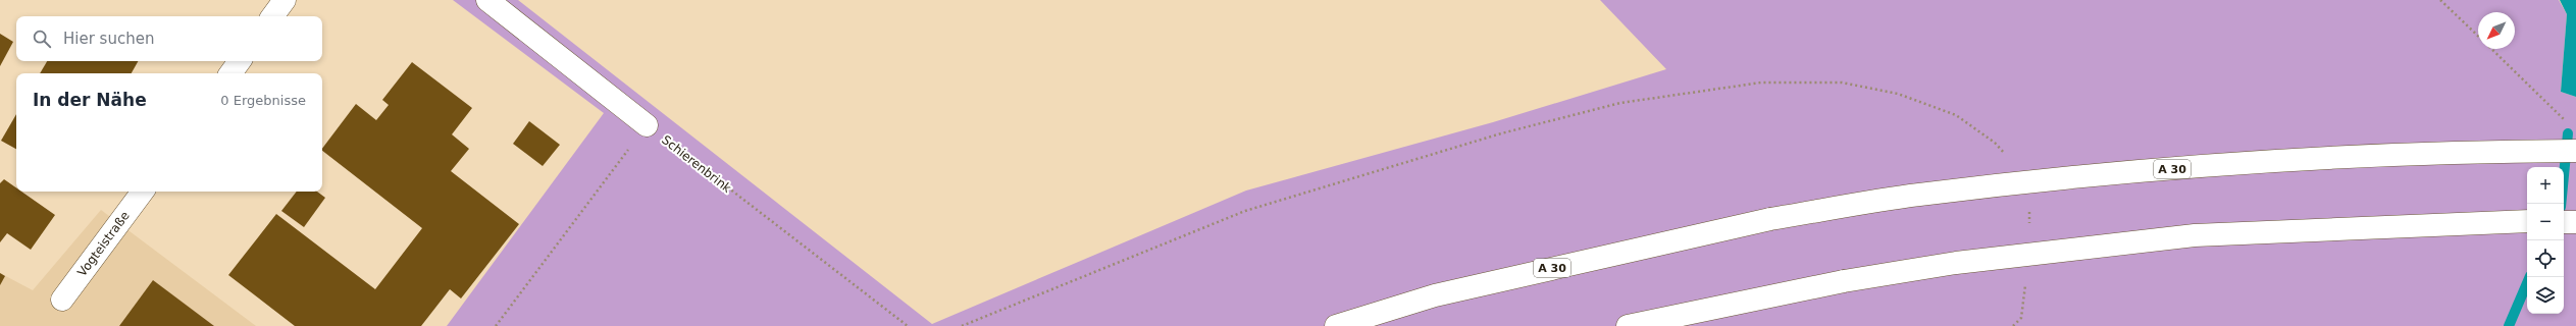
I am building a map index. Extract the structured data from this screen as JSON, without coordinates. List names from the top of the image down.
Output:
{
  "streets": {
    "main road": ["A 30", "Vogteistraße"],
    "path": ["Schierenbrink"]
  },
  "north": "bottom left",
  "page": {
    "search": "Hier suchen",
    "heading": ["In der Nähe", "0 Ergebnisse"],
    "map_buttons": ["+", "−"]
  }
}
